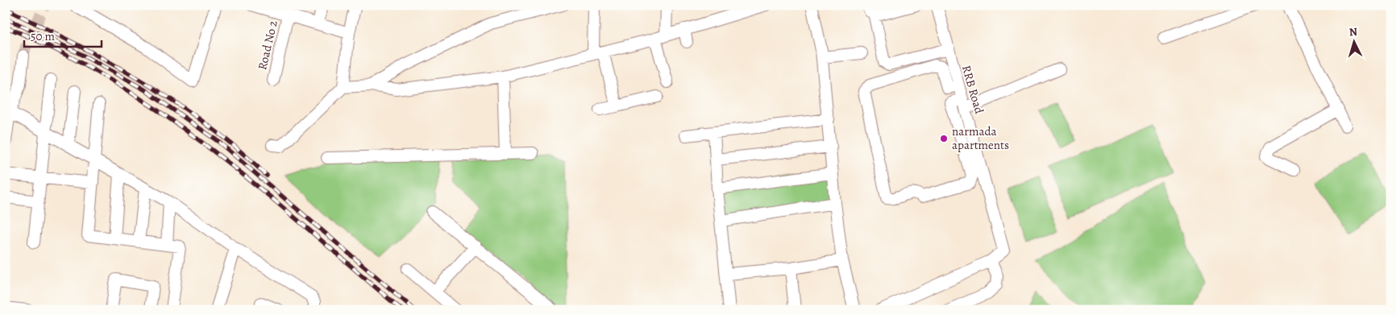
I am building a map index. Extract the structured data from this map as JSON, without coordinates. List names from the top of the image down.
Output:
{
  "streets": {
    "street": ["Road No 2", "RRB Road"]
  },
  "places": ["narmada apartments"],
  "scale_bar": "50 m",
  "north": "top"
}
